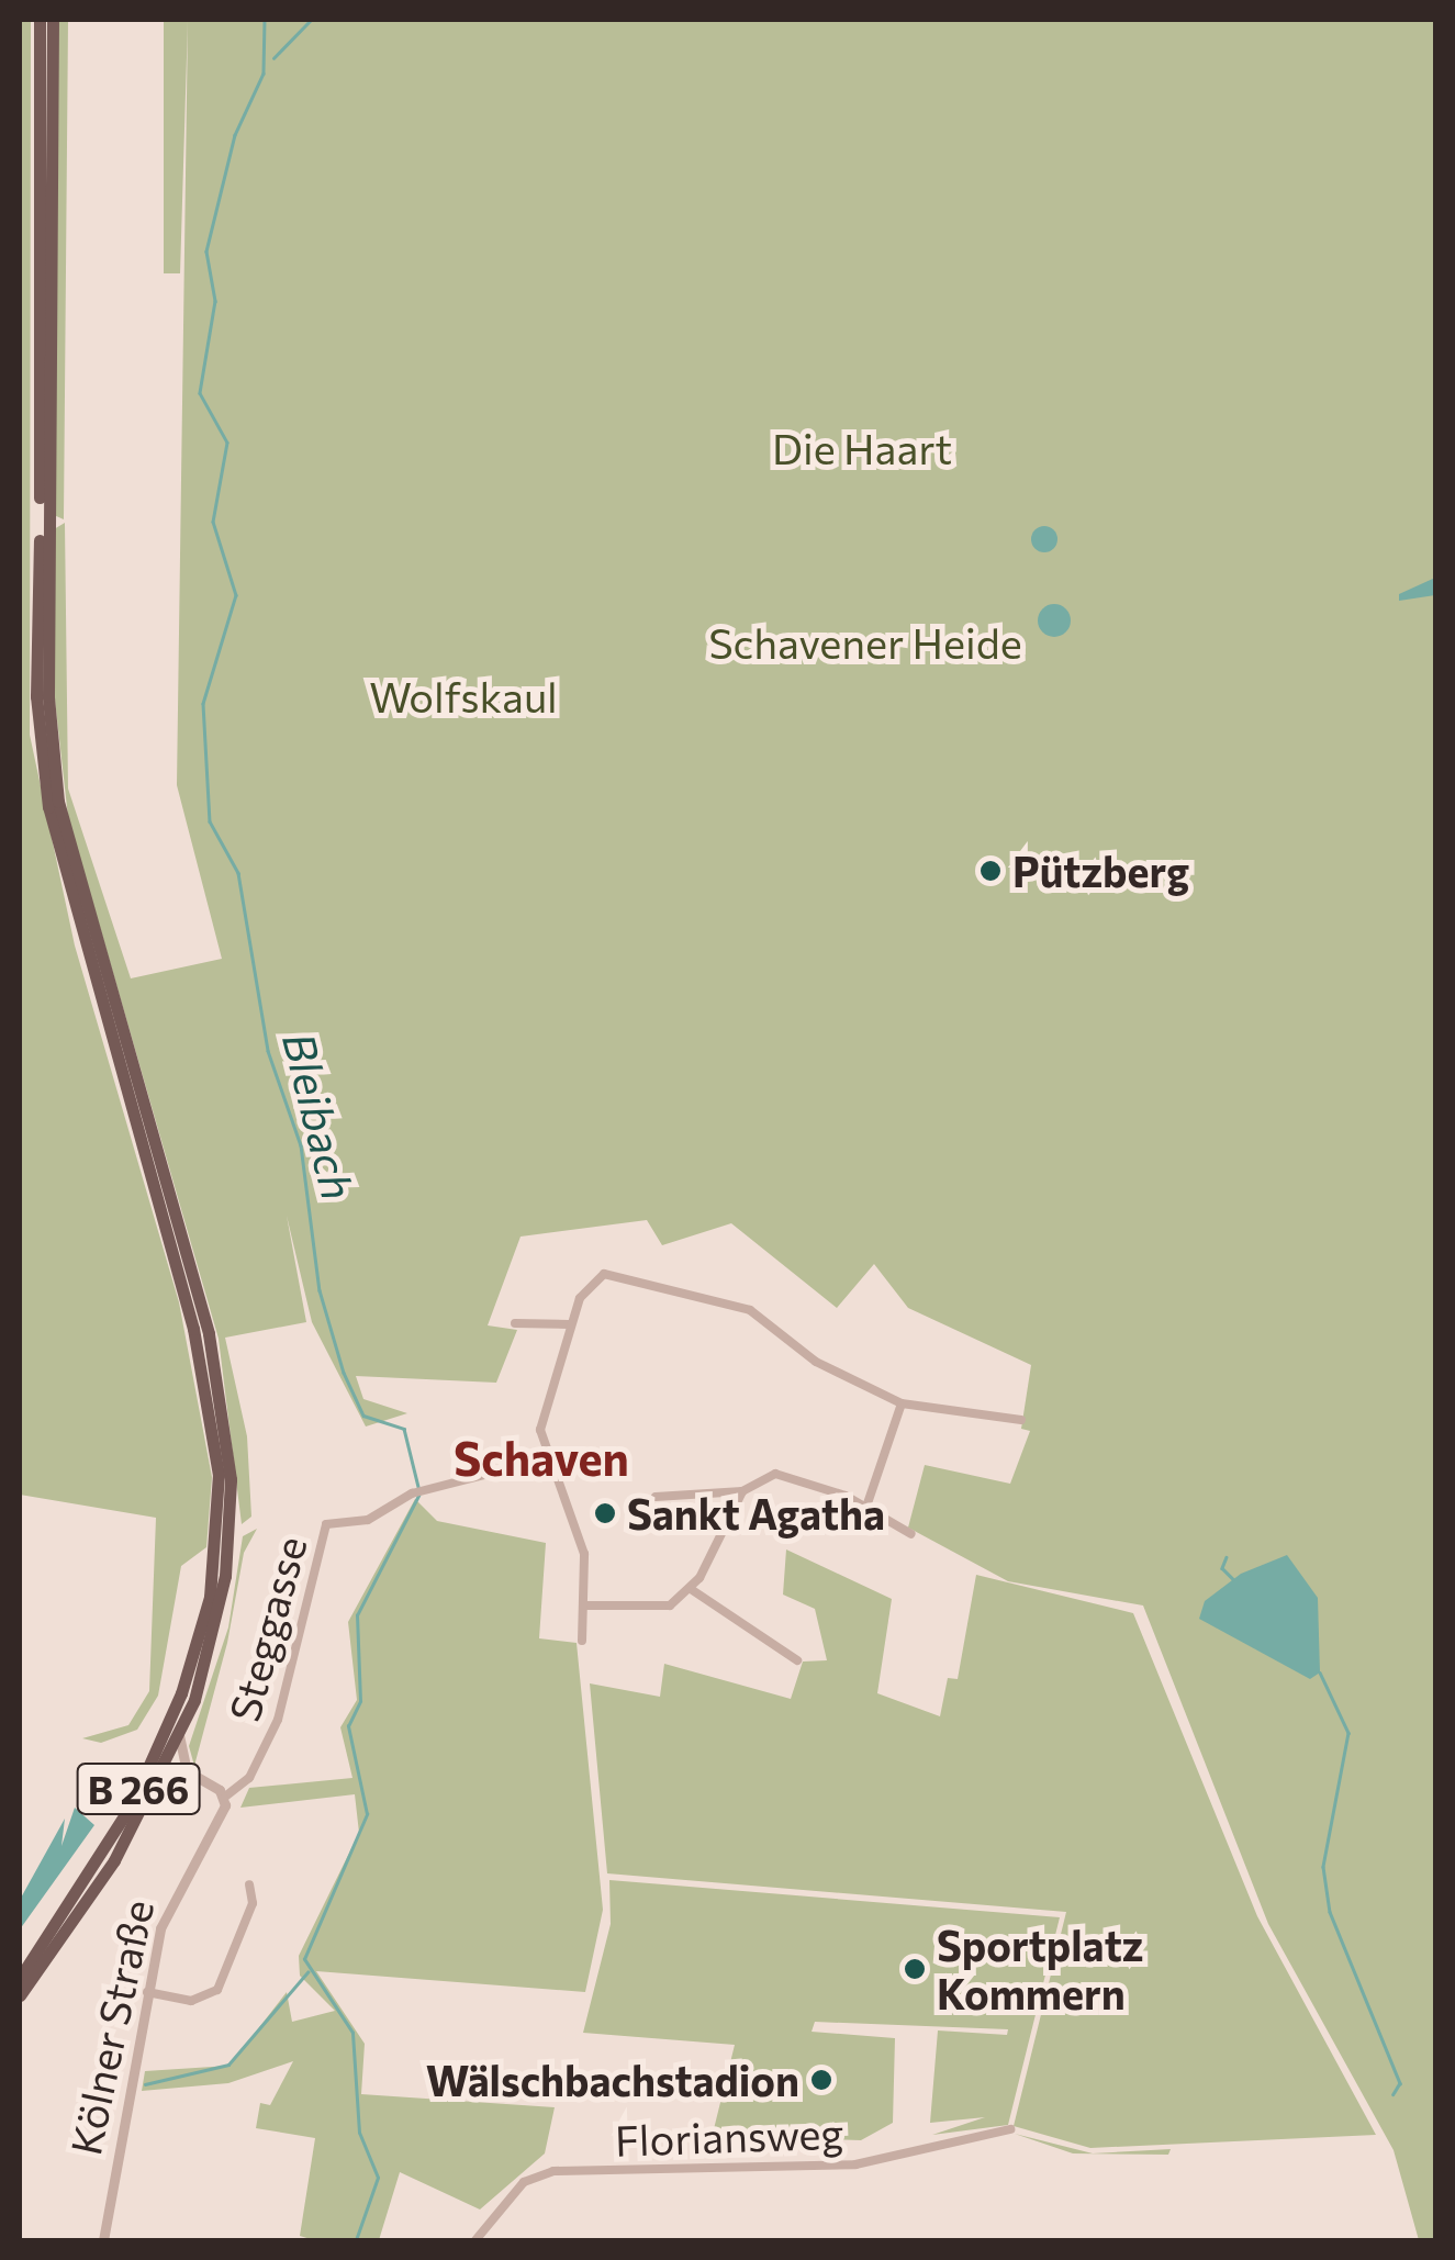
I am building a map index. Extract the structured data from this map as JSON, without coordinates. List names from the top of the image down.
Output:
{
  "streets": {
    "main road": ["B 266"],
    "street": ["Steggasse", "Kölner Straße", "Floriansweg"]
  },
  "crossings": [
    ["Steggasse", "Kölner Straße"]
  ],
  "districts": ["Schaven"],
  "water": ["Bleibach"],
  "parks": ["Die Haart", "Schavener Heide", "Wolfskaul"],
  "places": [
    "Pützberg",
    "Sankt Agatha",
    "Sportplatz Kommern",
    "Wälschbachstadion"
  ]
}
